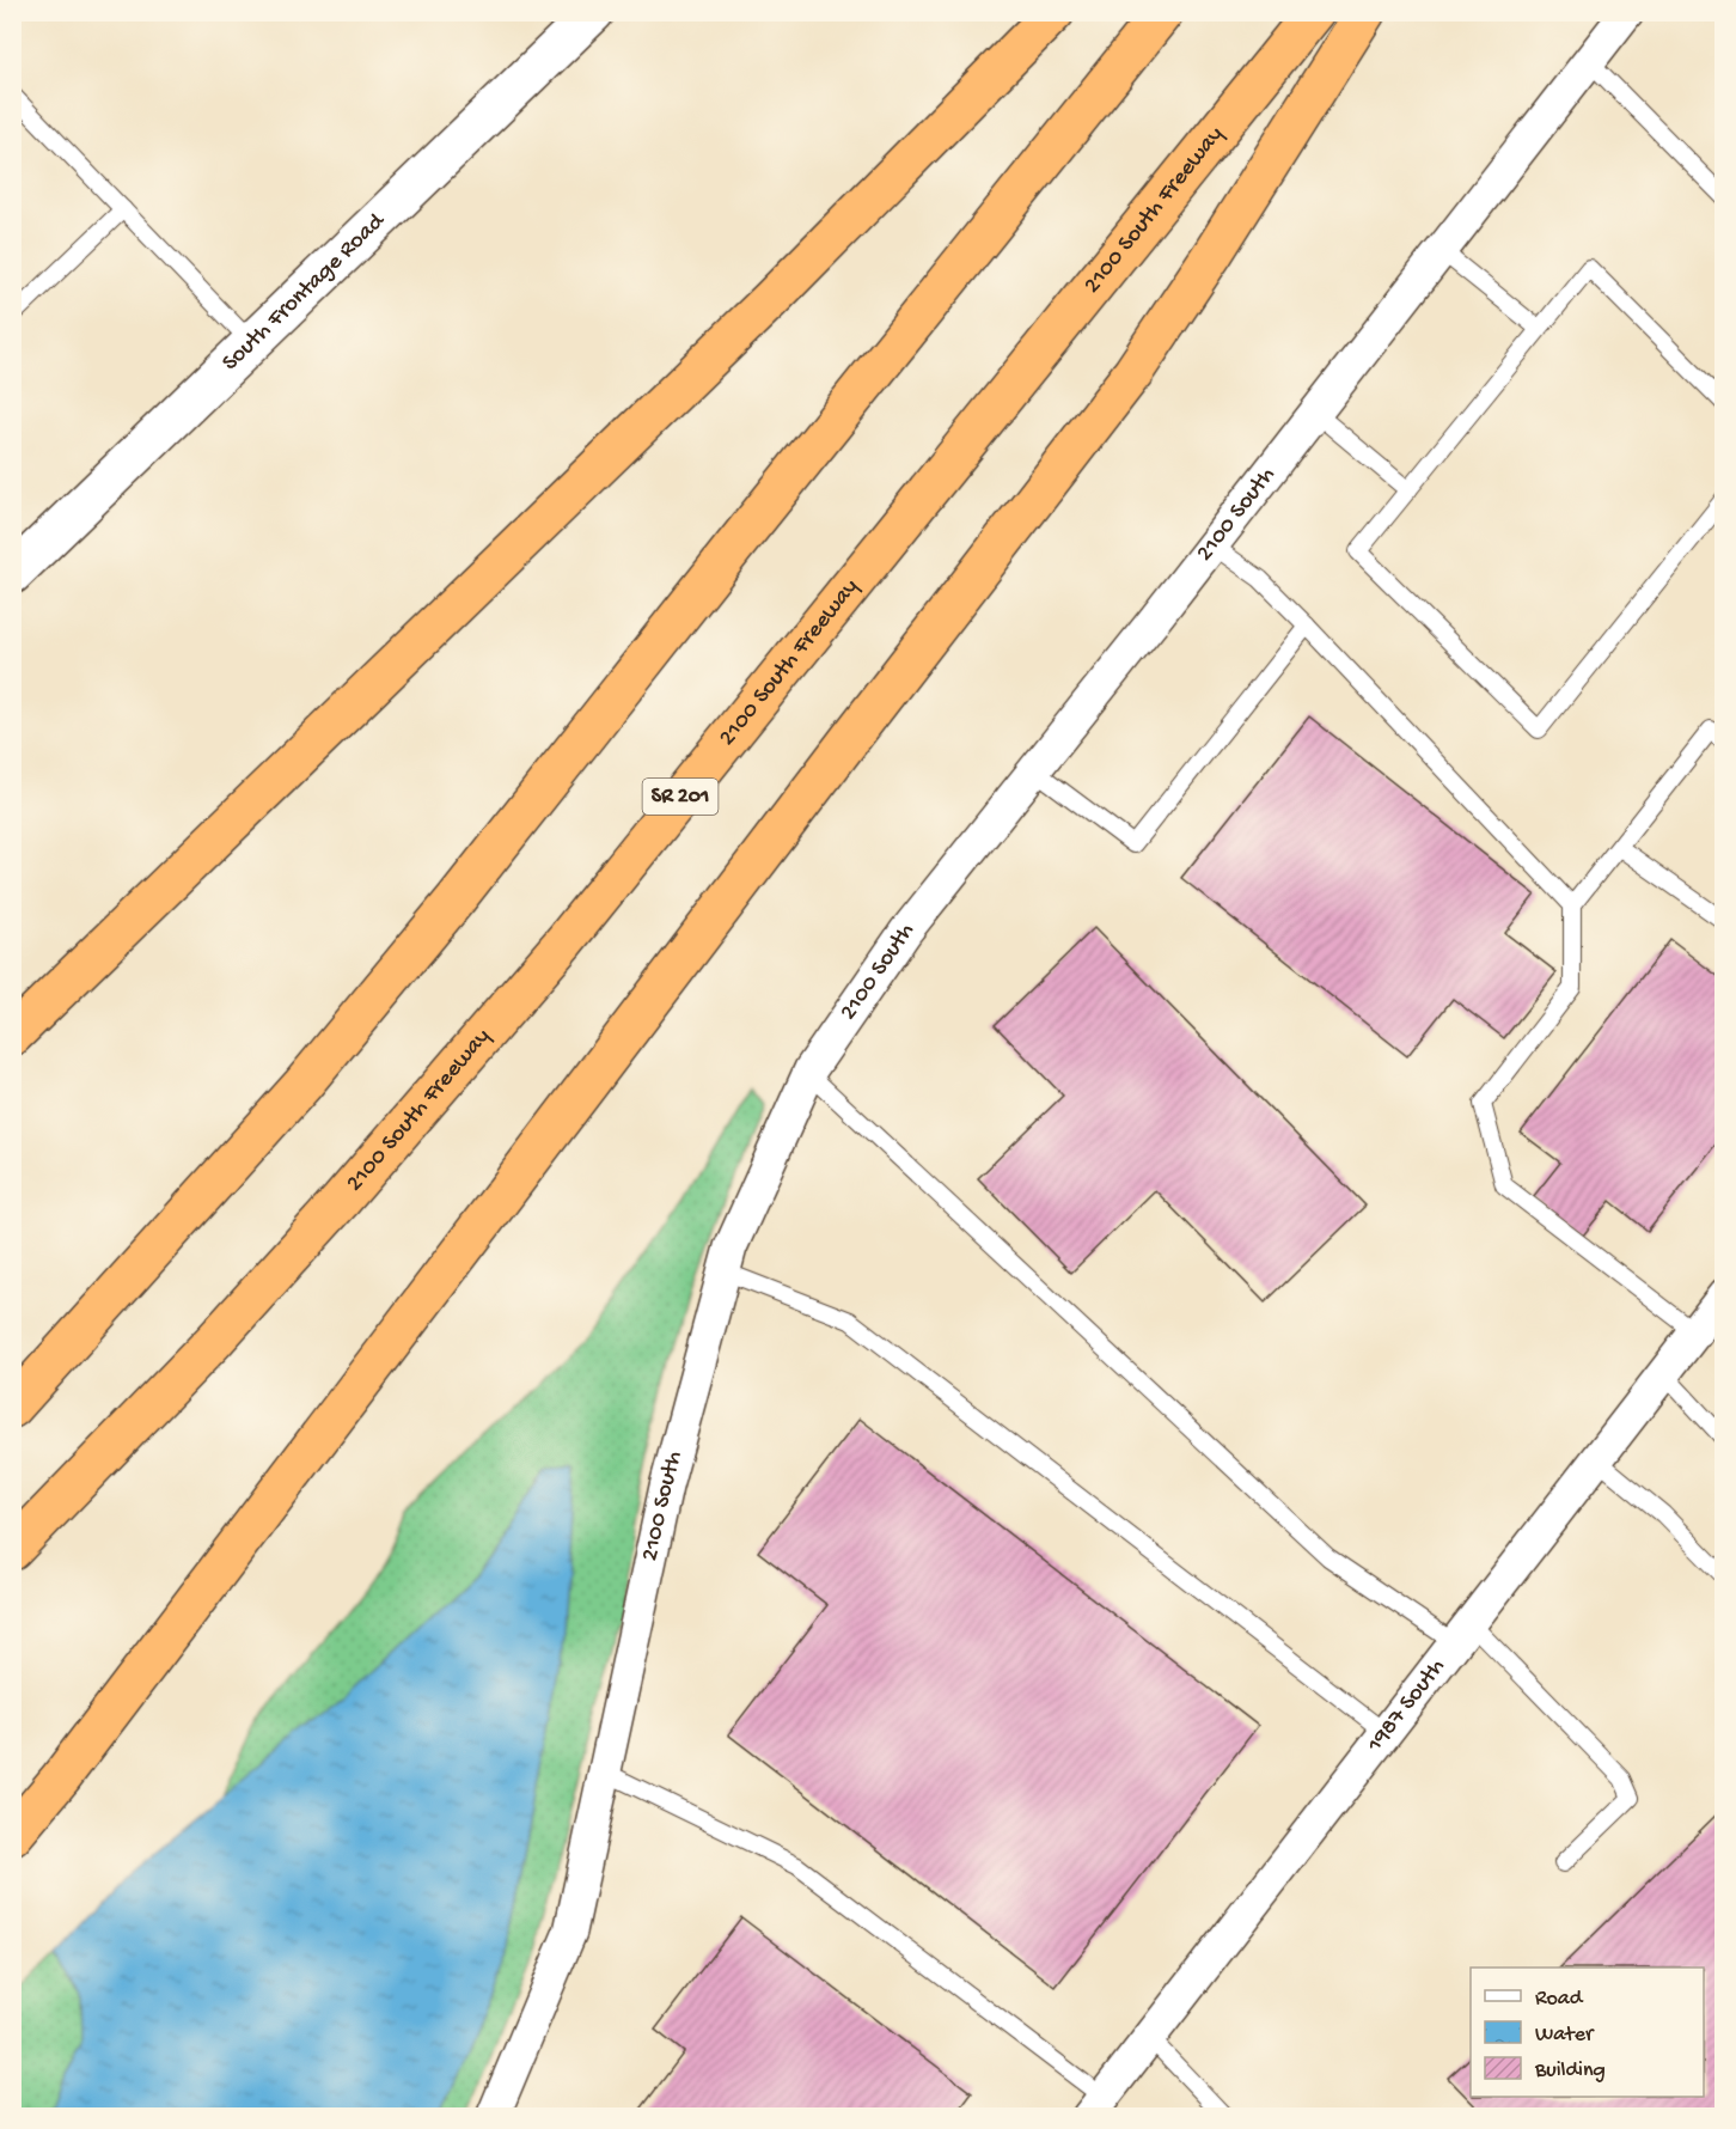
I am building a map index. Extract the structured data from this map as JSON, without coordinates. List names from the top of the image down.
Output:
{
  "streets": {
    "highway": ["2100 South Freeway", "SR 201"],
    "street": ["South Frontage Road", "2100 South", "1987 South"]
  },
  "legend": ["Road", "Water", "Building"]
}
